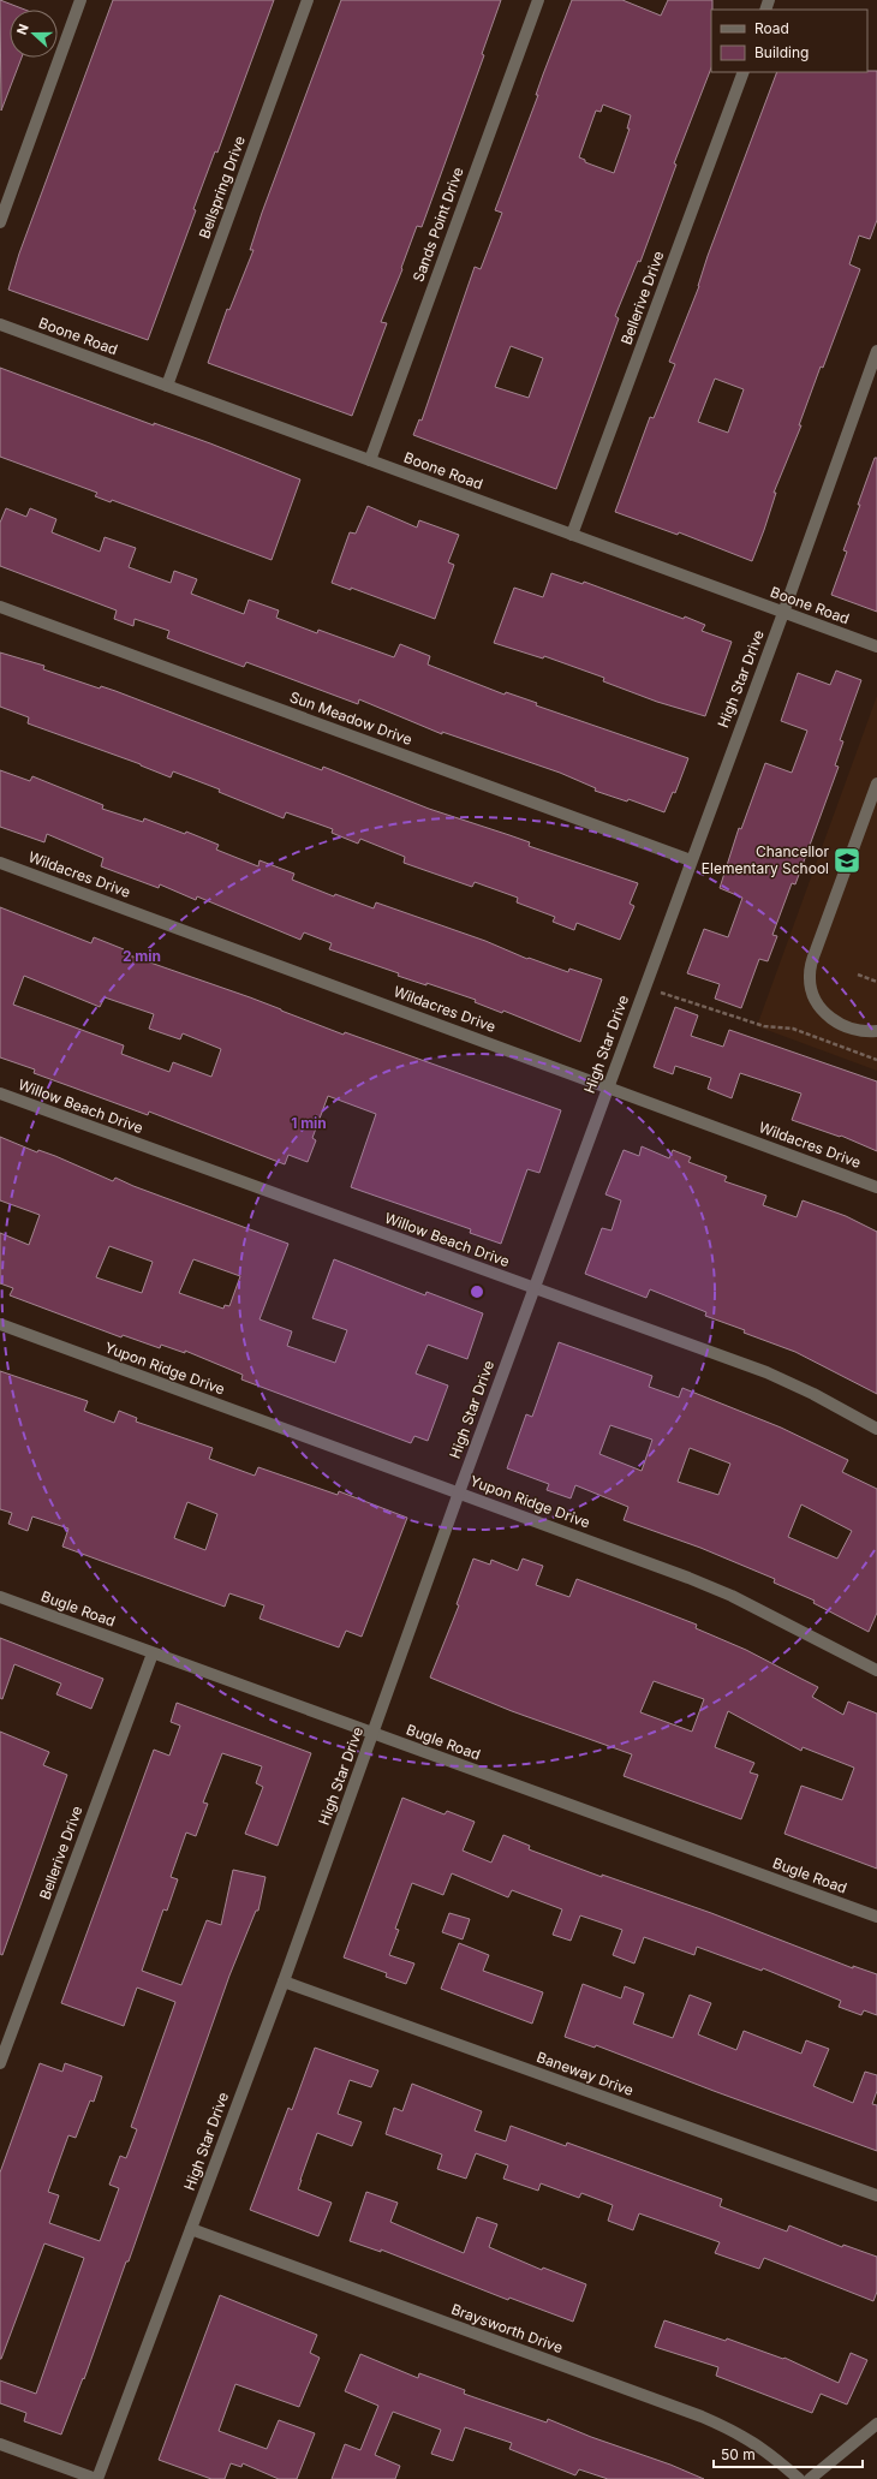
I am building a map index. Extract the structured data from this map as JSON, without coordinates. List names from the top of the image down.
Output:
{
  "streets": {
    "street": [
      "Bellspring Drive",
      "Sands Point Drive",
      "Bellerive Drive",
      "Boone Road",
      "High Star Drive",
      "Sun Meadow Drive",
      "Wildacres Drive",
      "Willow Beach Drive",
      "Yupon Ridge Drive",
      "Bugle Road",
      "Baneway Drive",
      "Braysworth Drive"
    ]
  },
  "crossings": [
    ["Bellspring Drive", "Boone Road"],
    ["Sands Point Drive", "Boone Road"],
    ["Bellerive Drive", "Boone Road"],
    ["Bellerive Drive", "Bugle Road"],
    ["Boone Road", "High Star Drive"],
    ["High Star Drive", "Sun Meadow Drive"],
    ["High Star Drive", "Wildacres Drive"],
    ["High Star Drive", "Willow Beach Drive"],
    ["High Star Drive", "Yupon Ridge Drive"],
    ["High Star Drive", "Bugle Road"],
    ["High Star Drive", "Baneway Drive"],
    ["High Star Drive", "Braysworth Drive"]
  ],
  "places": {
    "school or university": ["Chancellor Elementary School"]
  },
  "legend": ["Road", "Building"],
  "scale_bar": "50 m",
  "north": "left",
  "rings": ["2 min", "1 min"]
}
